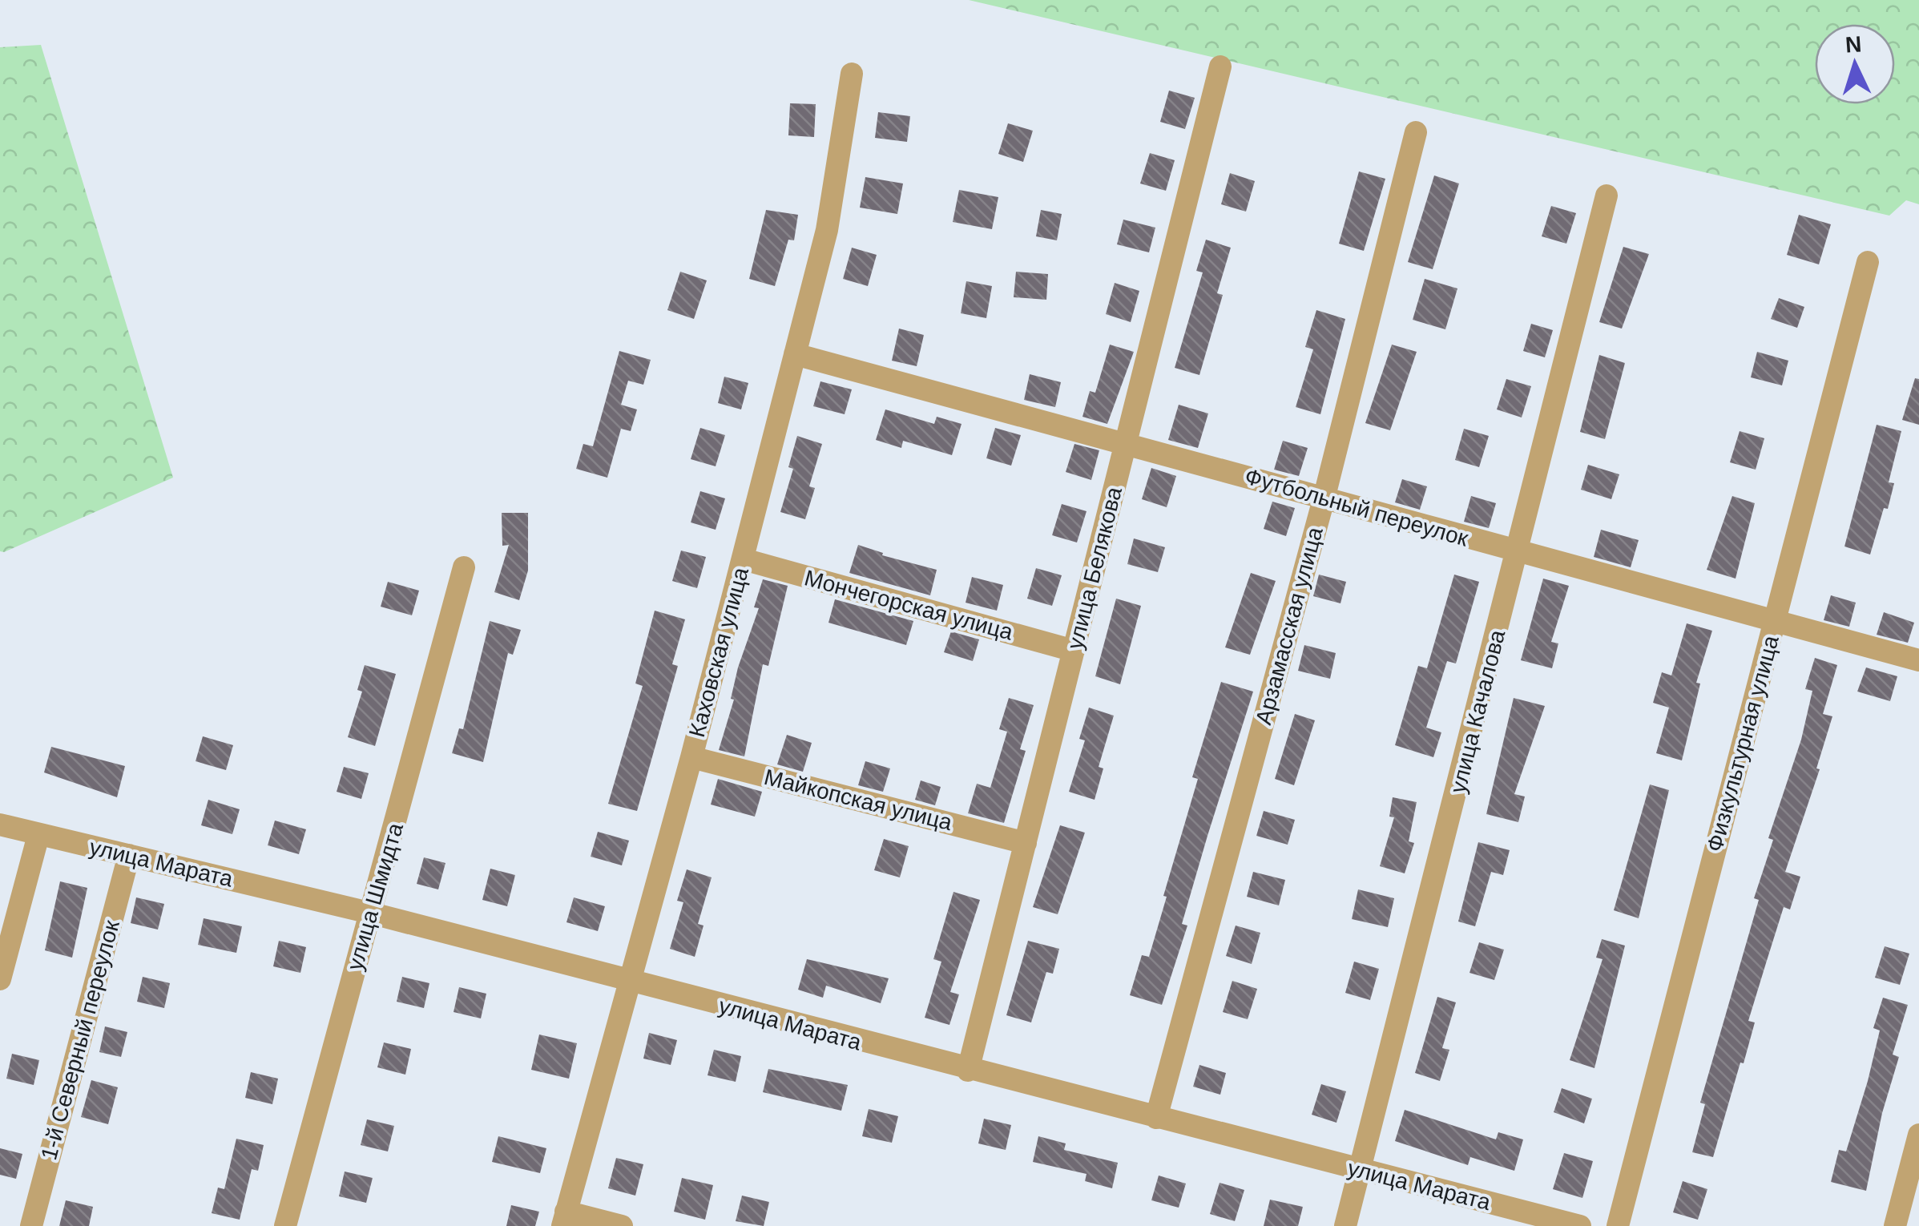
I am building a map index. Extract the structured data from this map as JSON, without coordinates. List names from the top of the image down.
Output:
{
  "streets": {
    "street": [
      "Футбольный переулок",
      "улица Белякова",
      "Мончегорская улица",
      "Арзамасская улица",
      "Каховская улица",
      "улица Качалова",
      "Физкультурная улица",
      "Майкопская улица",
      "улица Марата",
      "улица Шмидта",
      "1-й Северный переулок"
    ]
  },
  "crossings": [
    ["Футбольный переулок", "улица Белякова"],
    ["Футбольный переулок", "Арзамасская улица"],
    ["Футбольный переулок", "Каховская улица"],
    ["Футбольный переулок", "улица Качалова"],
    ["Футбольный переулок", "Физкультурная улица"],
    ["улица Белякова", "Мончегорская улица"],
    ["улица Белякова", "Майкопская улица"],
    ["улица Белякова", "улица Марата"],
    ["Мончегорская улица", "Каховская улица"],
    ["Арзамасская улица", "улица Марата"],
    ["Каховская улица", "Майкопская улица"],
    ["Каховская улица", "улица Марата"],
    ["улица Качалова", "улица Марата"],
    ["улица Марата", "улица Шмидта"],
    ["улица Марата", "1-й Северный переулок"]
  ],
  "north": "top"
}
